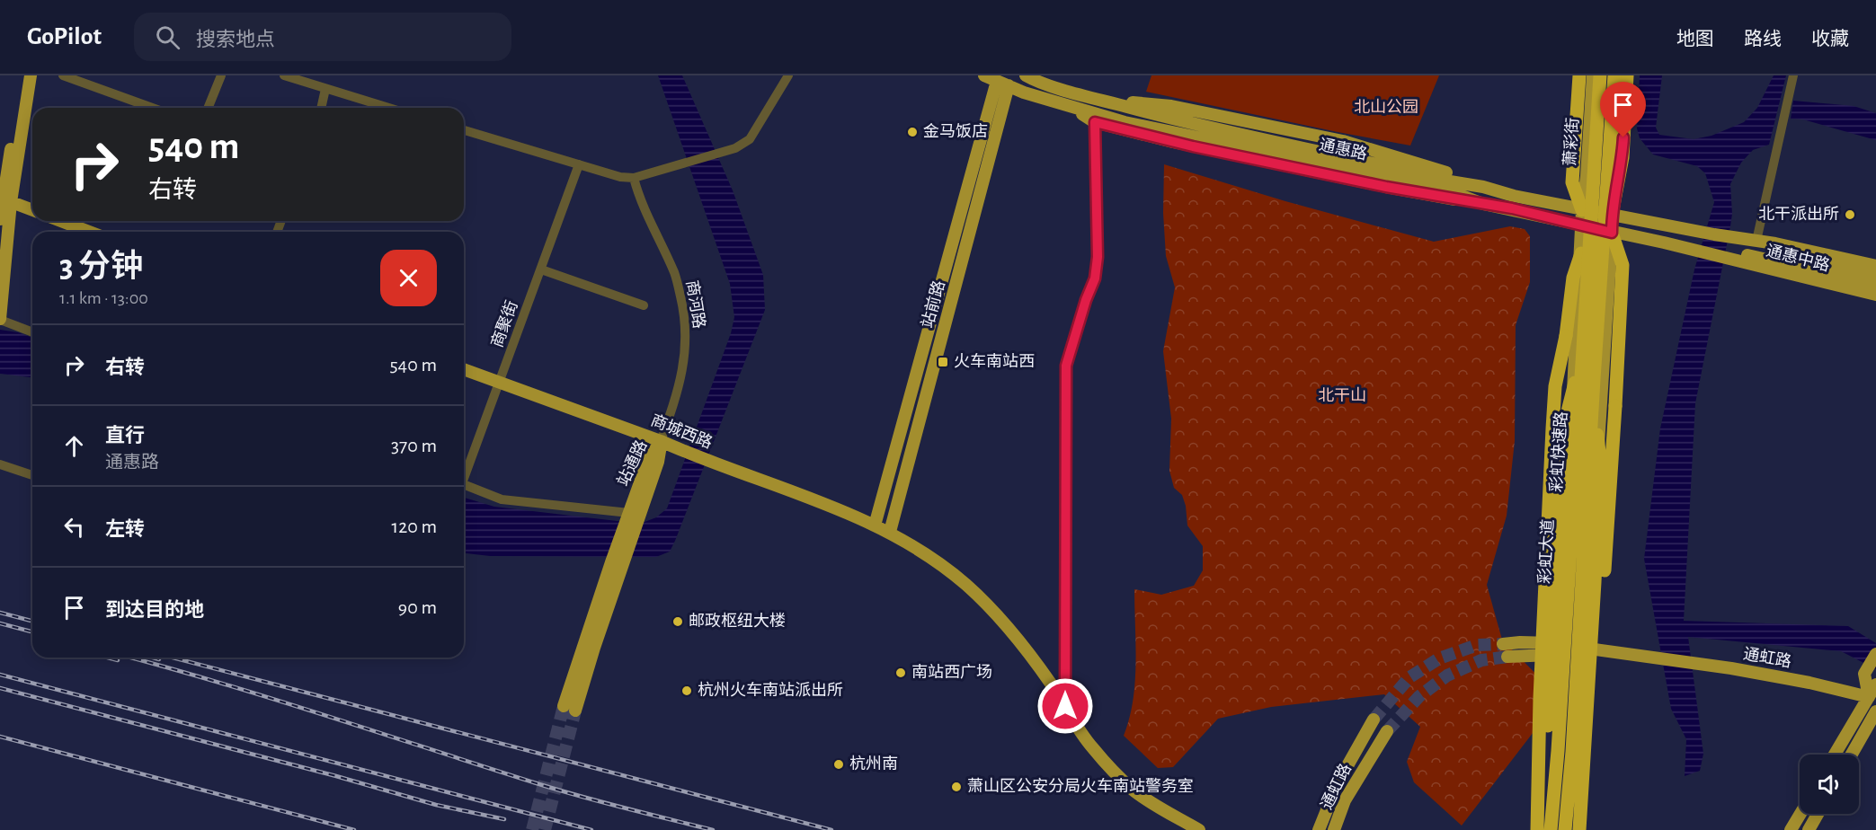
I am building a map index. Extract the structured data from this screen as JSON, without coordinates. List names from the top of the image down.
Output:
{
  "streets": {
    "highway": ["彩虹快速路"],
    "main road": [
      "萧彩街",
      "通惠路",
      "通惠中路",
      "站前路",
      "商城西路",
      "站通路",
      "彩虹大道",
      "通虹路"
    ],
    "street": ["商河路", "商聚街"]
  },
  "crossings": [
    ["萧彩街", "彩虹大道"],
    ["通惠路", "通惠中路"],
    ["通惠路", "站前路"],
    ["通惠路", "彩虹大道"],
    ["商河路", "商城西路"],
    ["商河路", "站通路"],
    ["站前路", "商城西路"],
    ["商聚街", "商城西路"],
    ["商城西路", "站通路"],
    ["彩虹大道", "通虹路"]
  ],
  "parks": ["北山公园", "北干山"],
  "places": {
    "other": [
      "金马饭店",
      "北干派出所",
      "邮政枢纽大楼",
      "南站西广场",
      "杭州火车南站派出所",
      "杭州南",
      "萧山区公安分局火车南站警务室"
    ],
    "transit": ["火车南站西"]
  },
  "page": {
    "header": "GoPilot",
    "search": "搜索地点",
    "nav": ["地图", "路线", "收藏"],
    "turn": ["540 m", "右转"],
    "heading": ["3 分钟", "1.1 km · 13:00"],
    "list": [
      {
        "name": "右转",
        "value": "540 m"
      },
      {
        "name": "直行",
        "note": "通惠路",
        "value": "370 m"
      },
      {
        "name": "左转",
        "value": "120 m"
      },
      {
        "name": "到达目的地",
        "value": "90 m"
      }
    ]
  }
}
